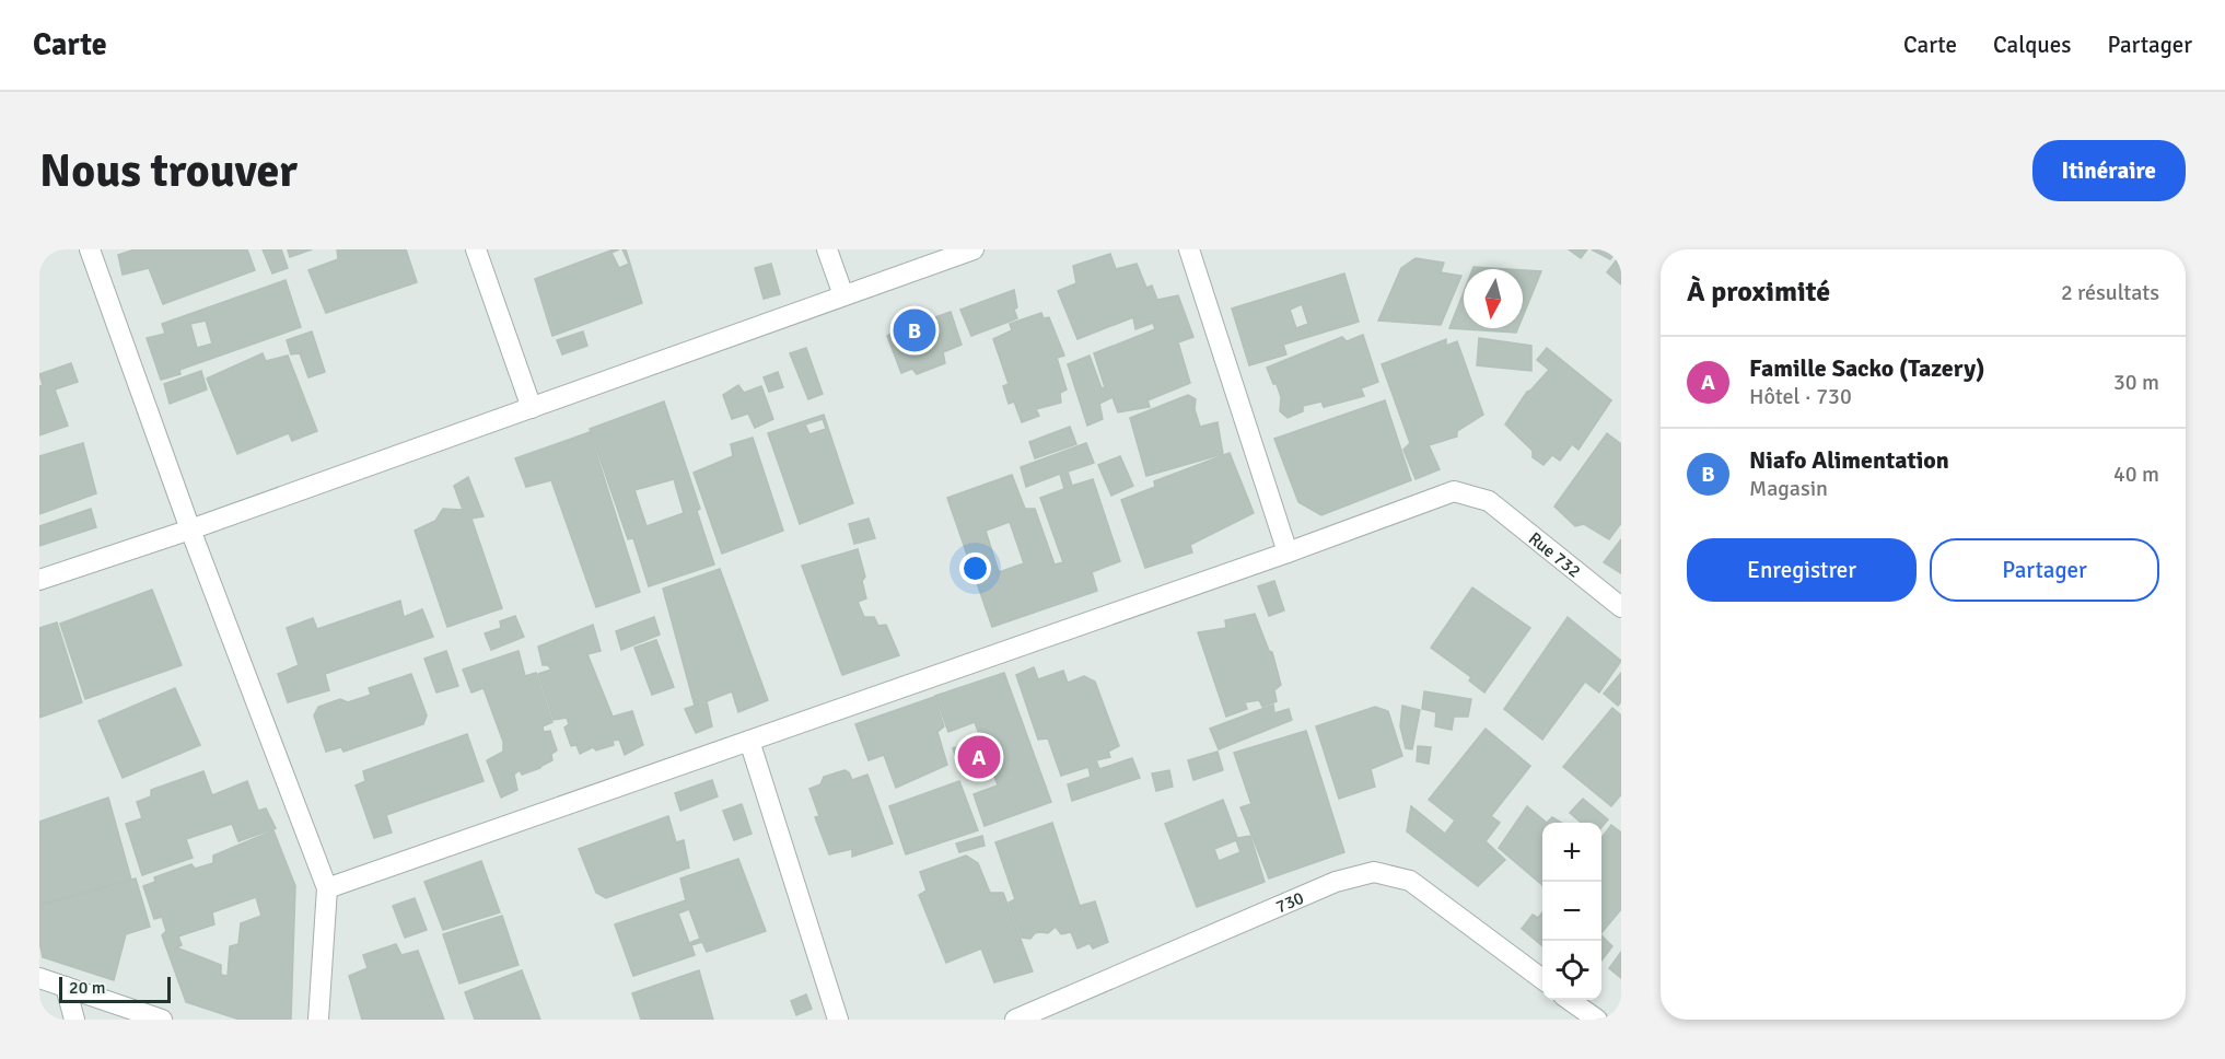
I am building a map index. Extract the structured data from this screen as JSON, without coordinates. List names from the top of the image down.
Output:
{
  "streets": {
    "street": ["Rue 732", "730"]
  },
  "scale_bar": "20 m",
  "north": "bottom",
  "page": {
    "header": "Carte",
    "nav": ["Carte", "Calques", "Partager"],
    "buttons": [
      "Itinéraire",
      ["Enregistrer", "Partager"]
    ],
    "title": "Nous trouver",
    "heading": ["À proximité", "2 résultats"],
    "pins": ["B", "A"],
    "list": [
      {
        "mark": "A",
        "name": "Famille Sacko (Tazery)",
        "note": "Hôtel · 730",
        "value": "30 m"
      },
      {
        "mark": "B",
        "name": "Niafo Alimentation",
        "note": "Magasin",
        "value": "40 m"
      }
    ],
    "map_buttons": ["+", "−"],
    "scale": "20 m"
  }
}
